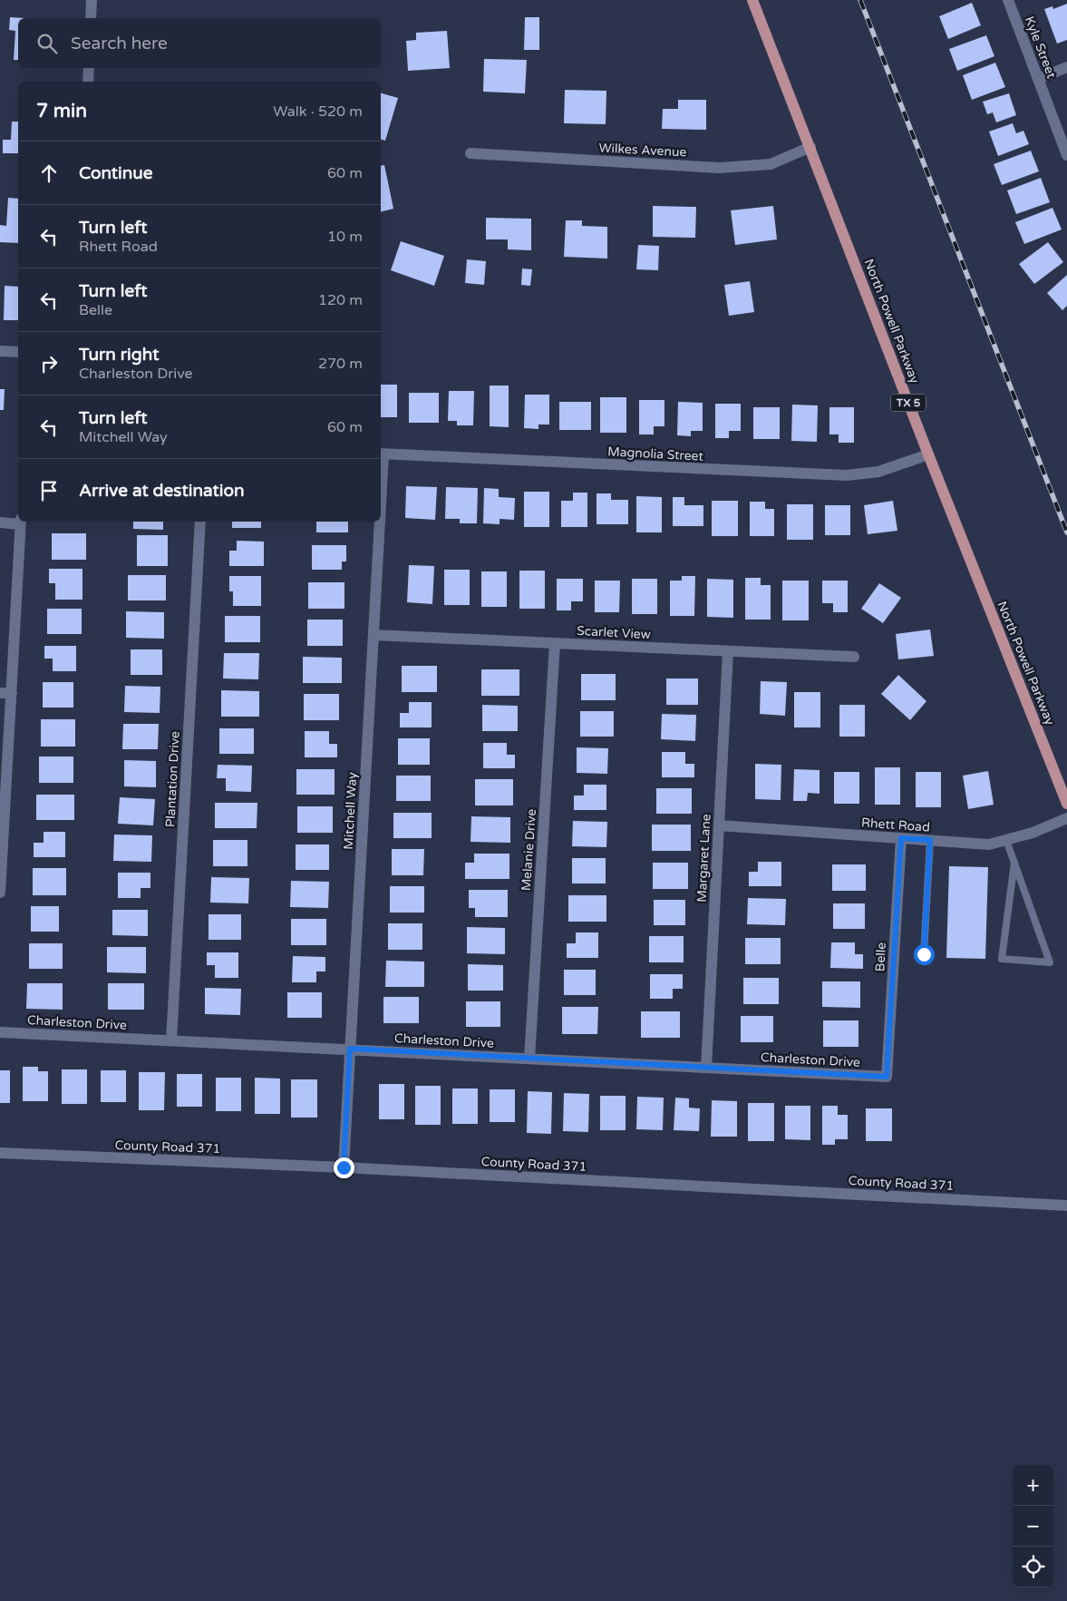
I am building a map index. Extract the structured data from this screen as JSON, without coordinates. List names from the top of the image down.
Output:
{
  "streets": {
    "main road": ["North Powell Parkway", "TX 5"],
    "street": [
      "Kyle Street",
      "Wilkes Avenue",
      "Magnolia Street",
      "Scarlet View",
      "Plantation Drive",
      "Mitchell Way",
      "Rhett Road",
      "Melanie Drive",
      "Margaret Lane",
      "Belle",
      "Charleston Drive",
      "County Road 371"
    ]
  },
  "crossings": [
    ["Wilkes Avenue", "North Powell Parkway"],
    ["North Powell Parkway", "Magnolia Street"],
    ["Scarlet View", "Mitchell Way"],
    ["Scarlet View", "Melanie Drive"],
    ["Scarlet View", "Margaret Lane"],
    ["Plantation Drive", "Charleston Drive"],
    ["Mitchell Way", "Charleston Drive"],
    ["Mitchell Way", "County Road 371"],
    ["Rhett Road", "Margaret Lane"],
    ["Rhett Road", "Belle"],
    ["Melanie Drive", "Charleston Drive"],
    ["Margaret Lane", "Charleston Drive"],
    ["Belle", "Charleston Drive"]
  ],
  "page": {
    "search": "Search here",
    "heading": ["7 min", "Walk · 520 m"],
    "list": [
      ["Continue", "60 m"],
      ["Turn left", "Rhett Road", "10 m"],
      ["Turn left", "Belle", "120 m"],
      ["Turn right", "Charleston Drive", "270 m"],
      ["Turn left", "Mitchell Way", "60 m"],
      "Arrive at destination"
    ],
    "map_buttons": ["+", "−"]
  }
}
